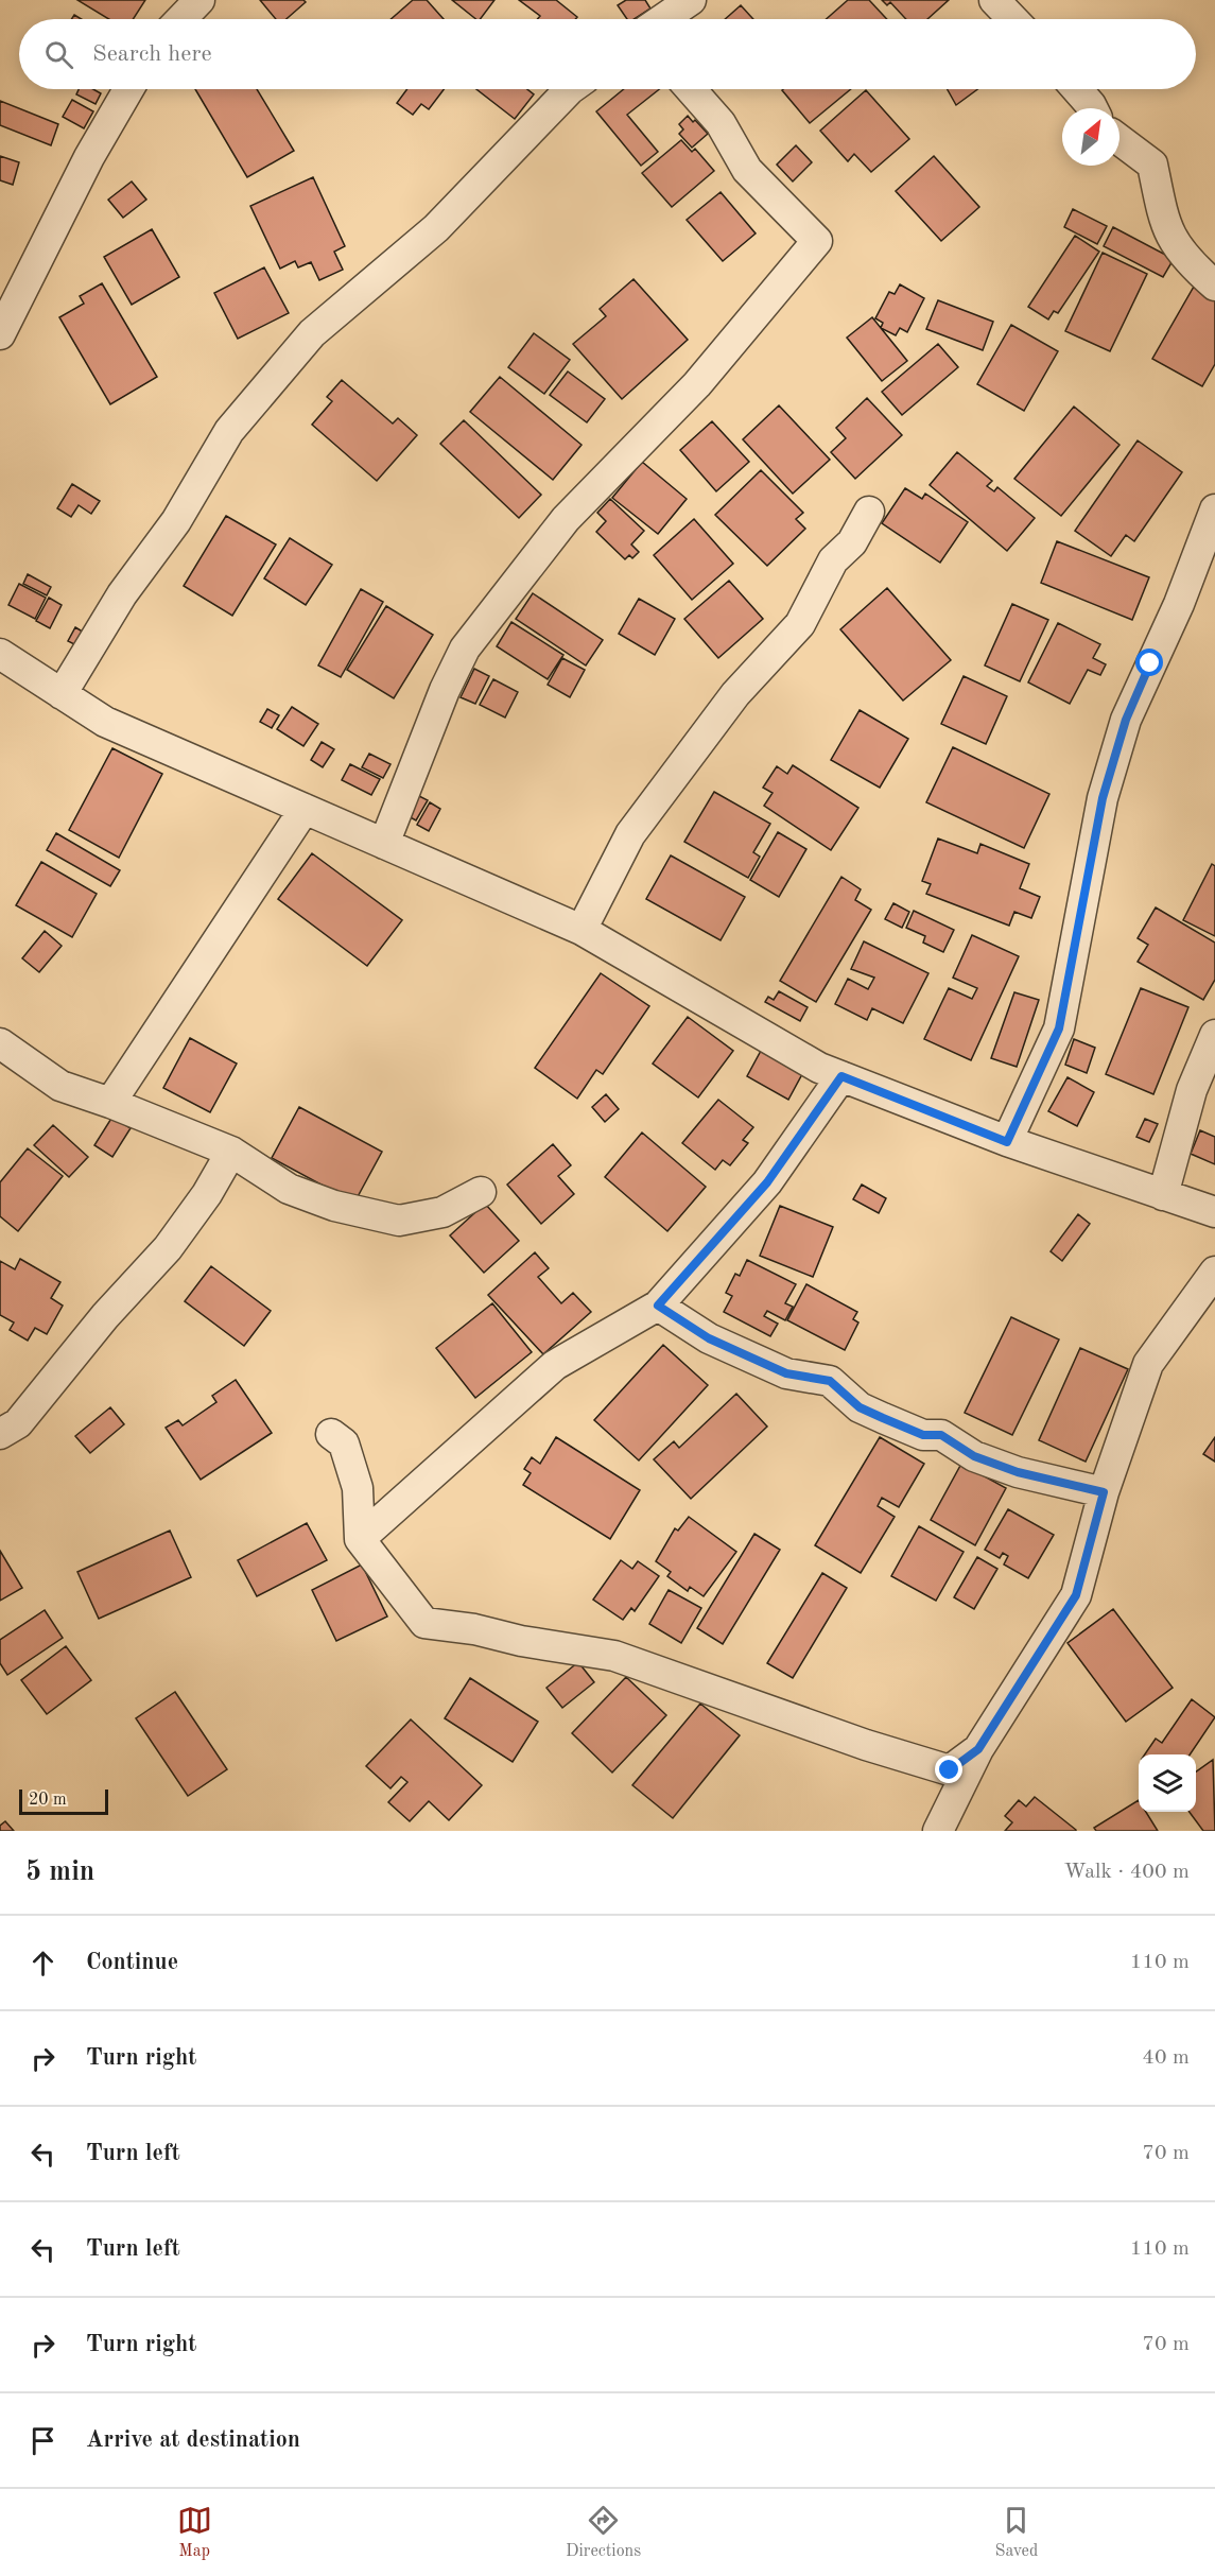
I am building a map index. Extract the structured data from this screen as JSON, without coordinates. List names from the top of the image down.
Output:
{
  "scale_bar": "20 m",
  "north": "top right",
  "page": {
    "search": "Search here",
    "scale": "20 m",
    "heading": ["5 min", "Walk · 400 m"],
    "list": [
      ["Continue", "110 m"],
      ["Turn right", "40 m"],
      ["Turn left", "70 m"],
      ["Turn left", "110 m"],
      ["Turn right", "70 m"],
      "Arrive at destination"
    ],
    "nav": ["Map", "Directions", "Saved"]
  }
}
